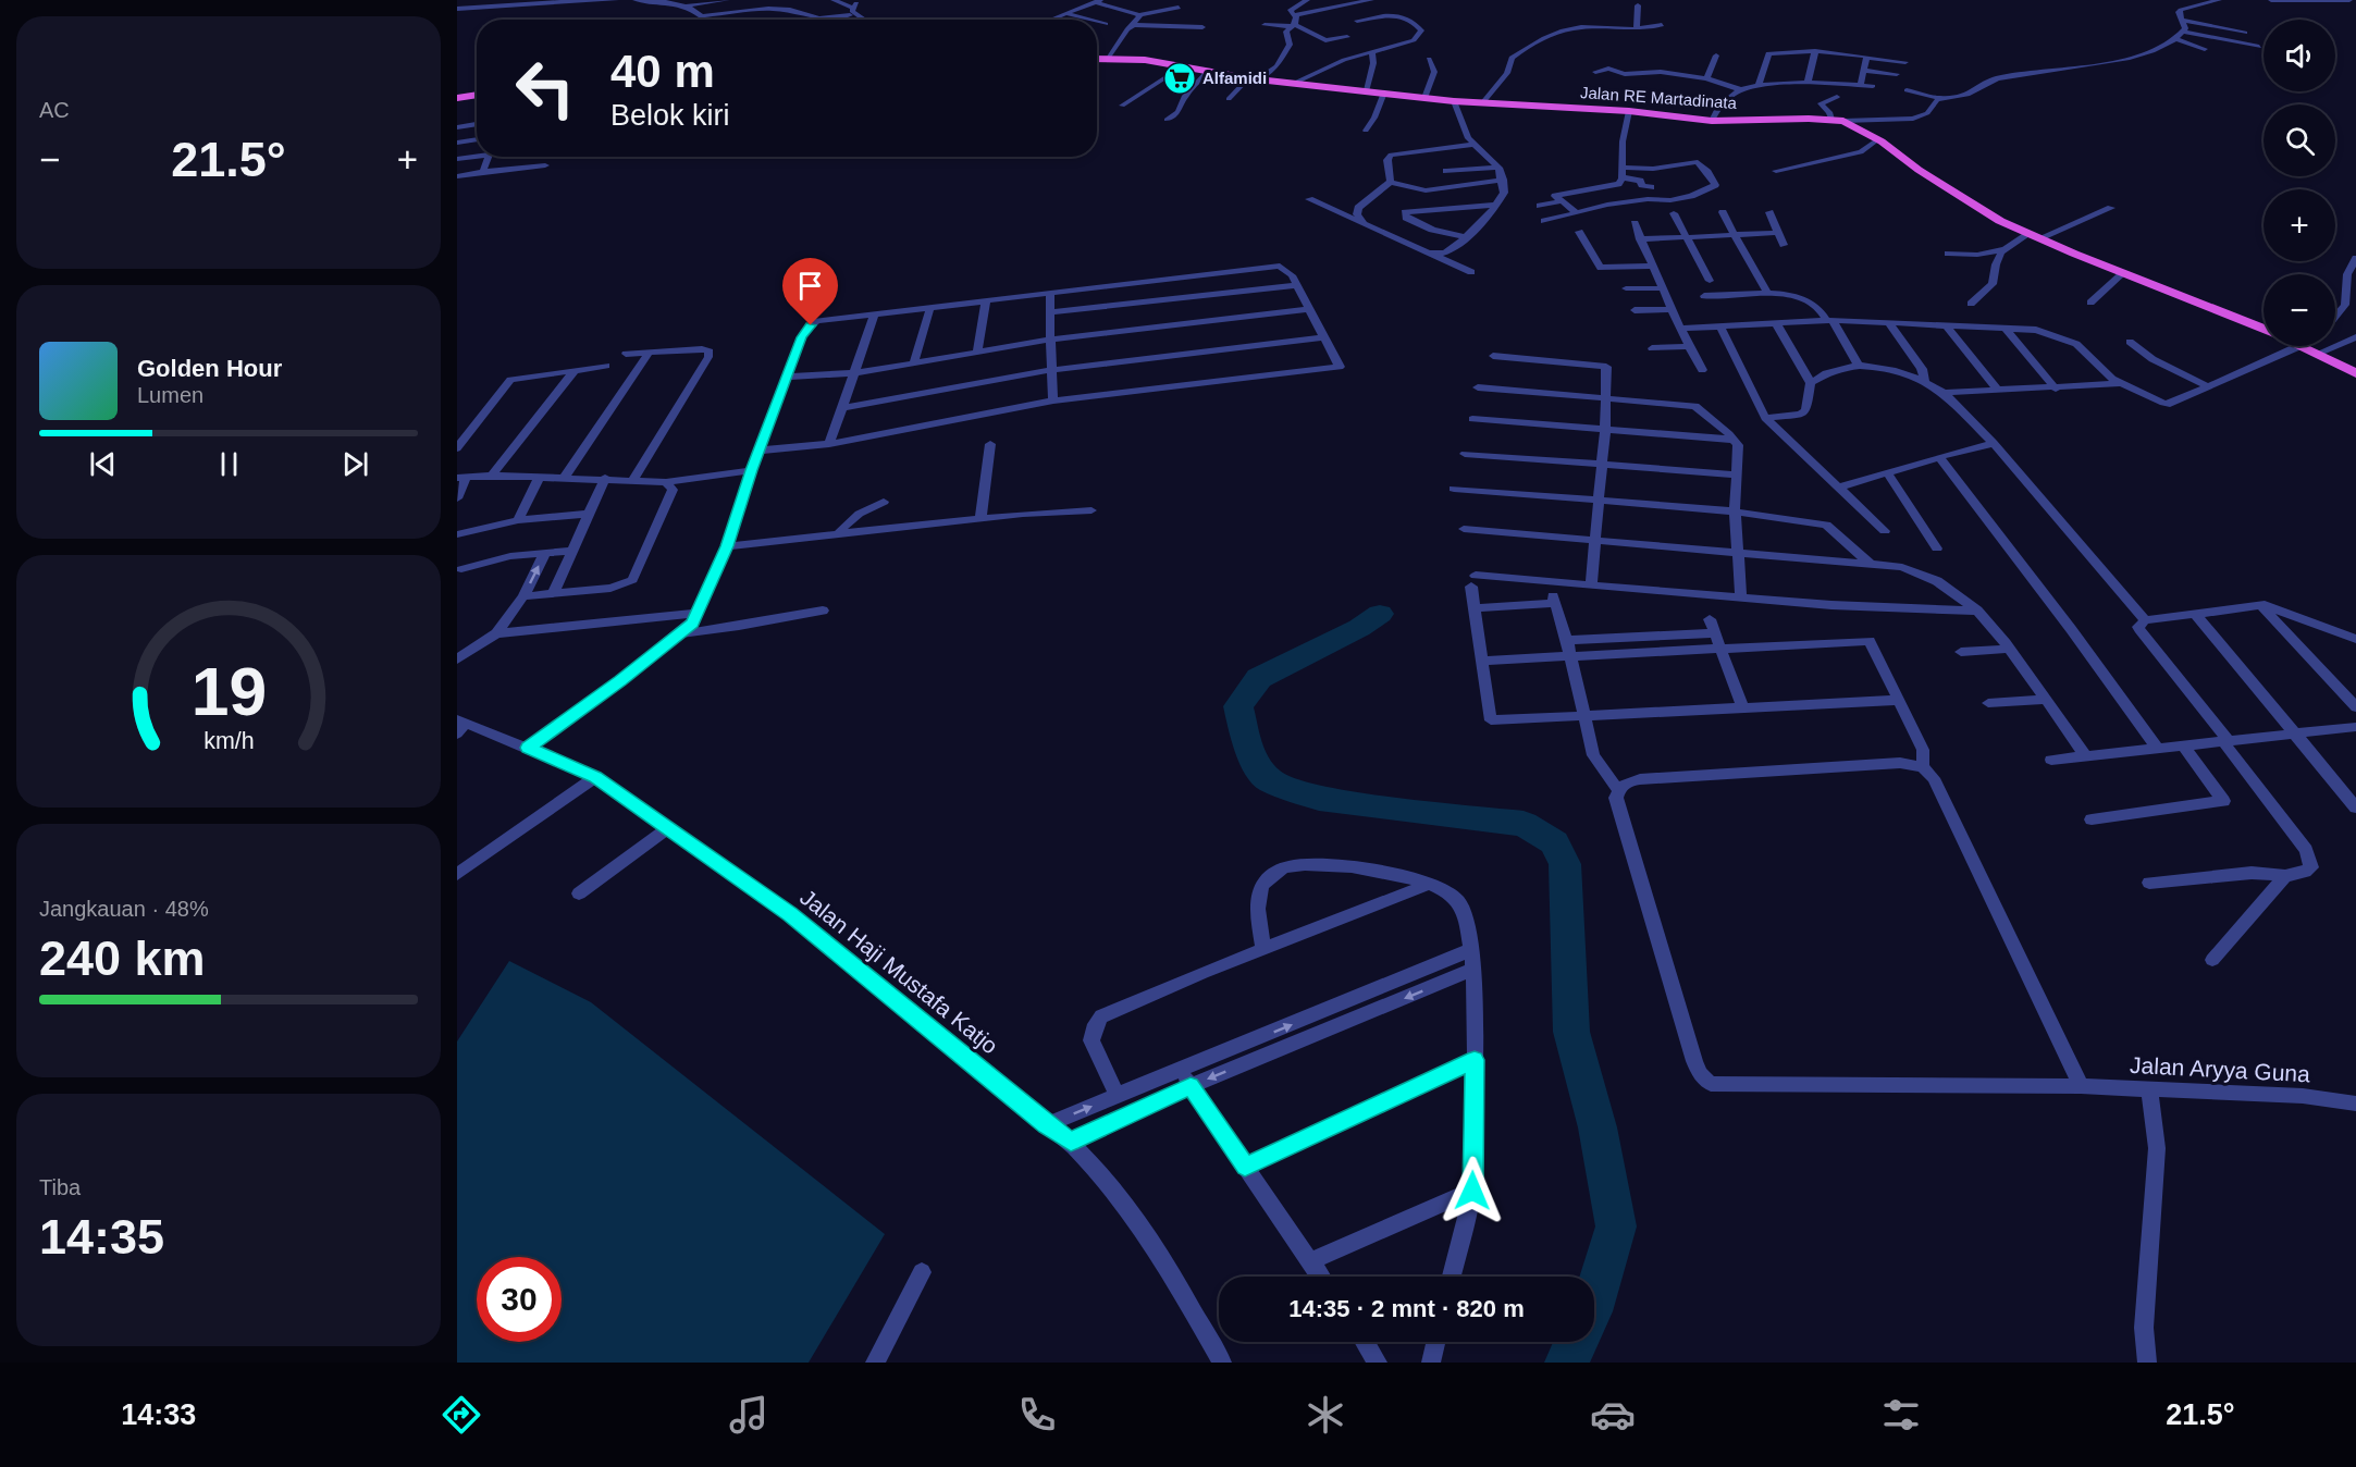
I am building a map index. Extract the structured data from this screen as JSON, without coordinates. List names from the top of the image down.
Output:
{
  "streets": {
    "highway": ["Jalan RE Martadinata"],
    "street": ["Jalan Haji Mustafa Katjo", "Jalan Aryya Guna"]
  },
  "places": {
    "supermarket": ["Alfamidi"]
  },
  "page": {
    "tile": [
      "AC",
      ["Jangkauan · 48%", "240 km"],
      ["Tiba", "14:35"]
    ],
    "map_buttons": ["+", "−"],
    "turn": ["40 m", "Belok kiri"],
    "heat": ["−", "21.5°", "+"],
    "song": ["Golden Hour", "Lumen"],
    "limit": "30",
    "trip": "14:35 · 2 mnt · 820 m",
    "tabs": ["14:33", "21.5°"],
    "gauge": ["19", "km/h"]
  }
}
